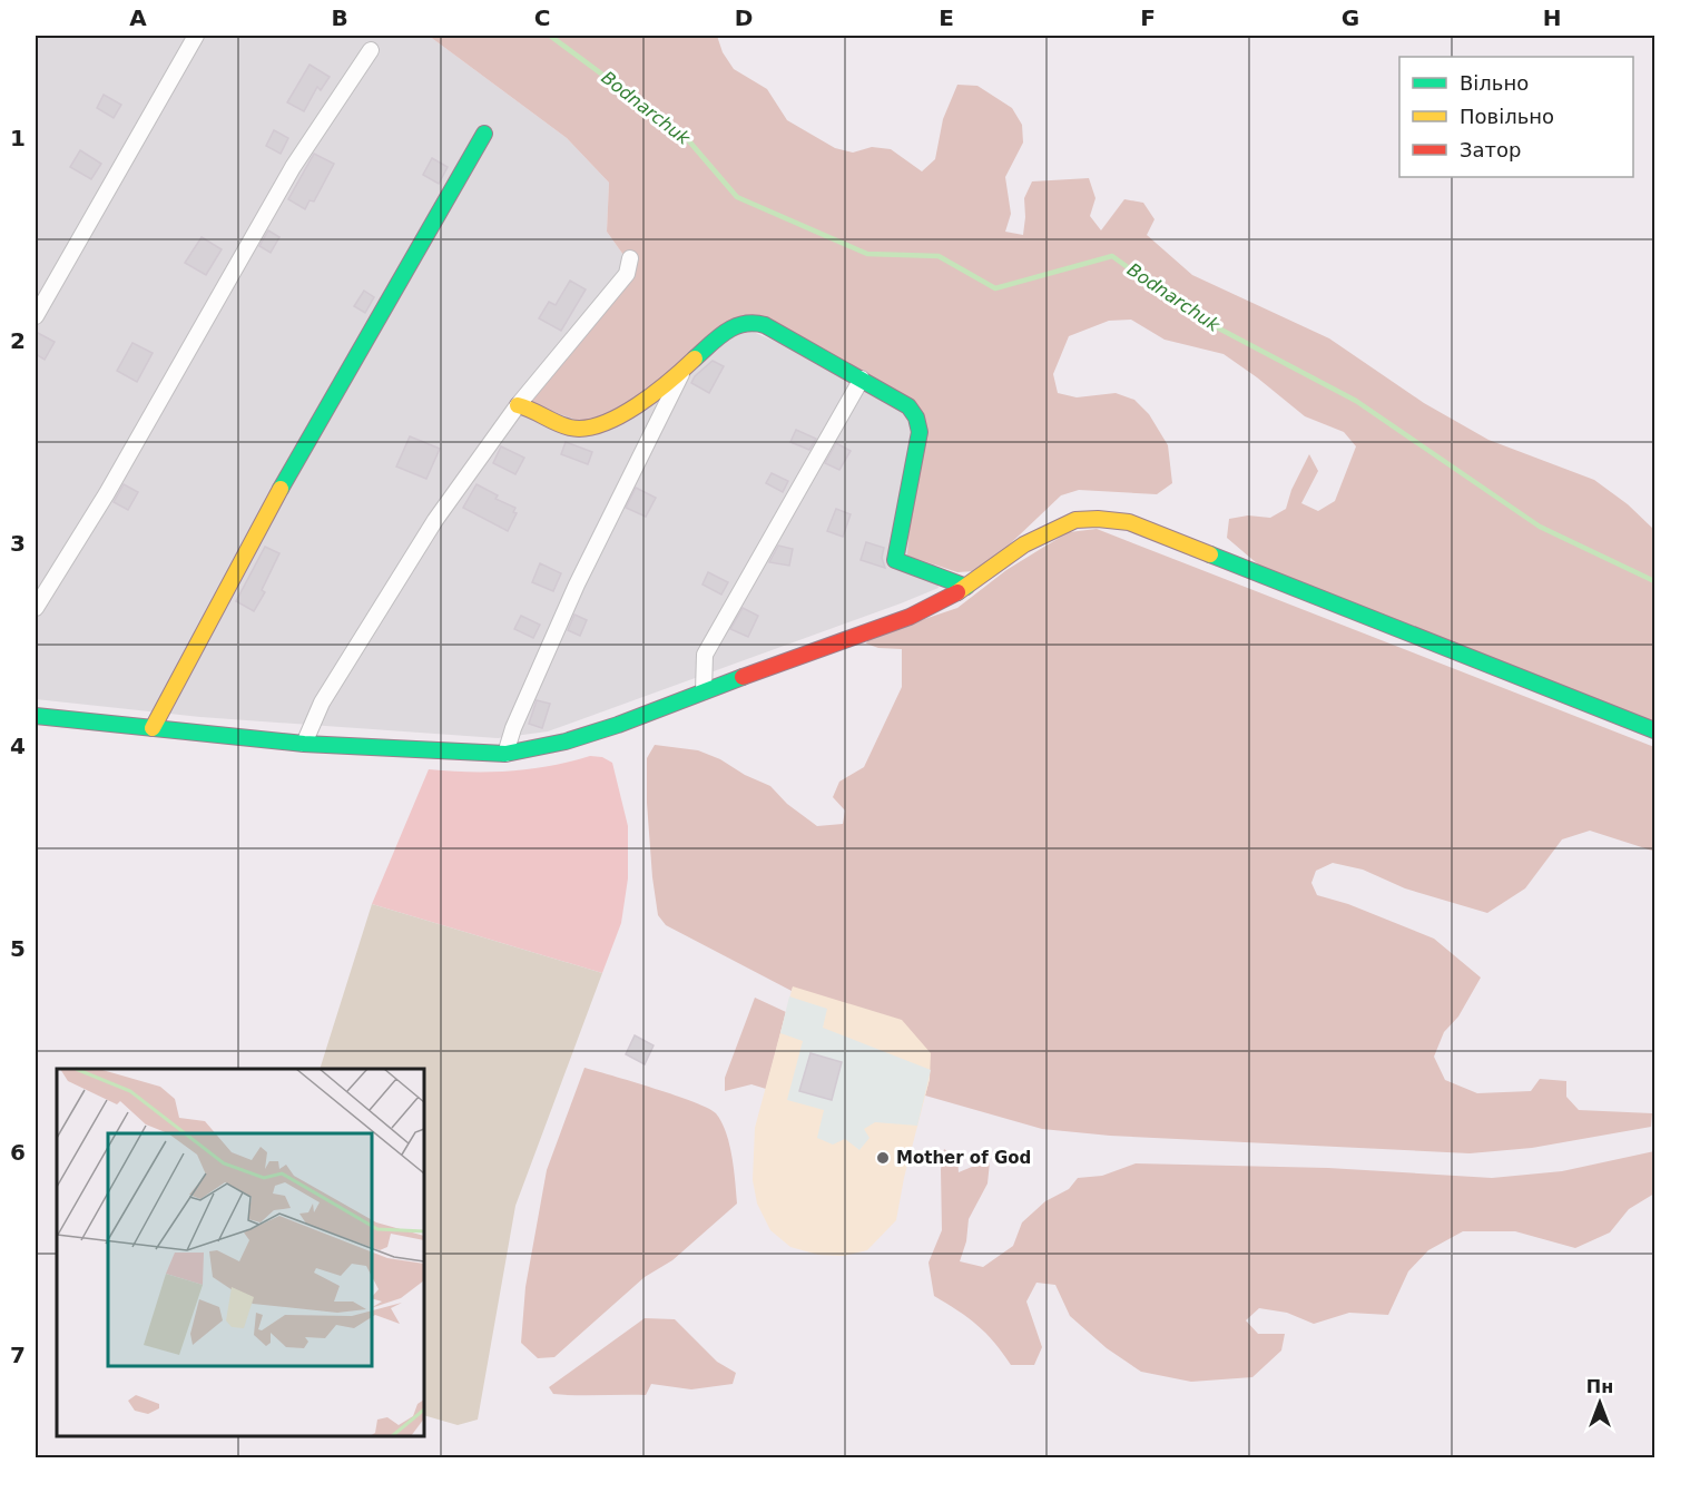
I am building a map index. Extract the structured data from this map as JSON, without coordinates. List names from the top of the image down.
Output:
{
  "water": ["Bodnarchuk"],
  "places": ["Mother of God"],
  "legend": ["Вільно", "Повільно", "Затор"],
  "north": "top",
  "grid": {
    "columns": [
      "A",
      "B",
      "C",
      "D",
      "E",
      "F",
      "G",
      "H"
    ],
    "rows": [
      "1",
      "2",
      "3",
      "4",
      "5",
      "6",
      "7"
    ]
  }
}
